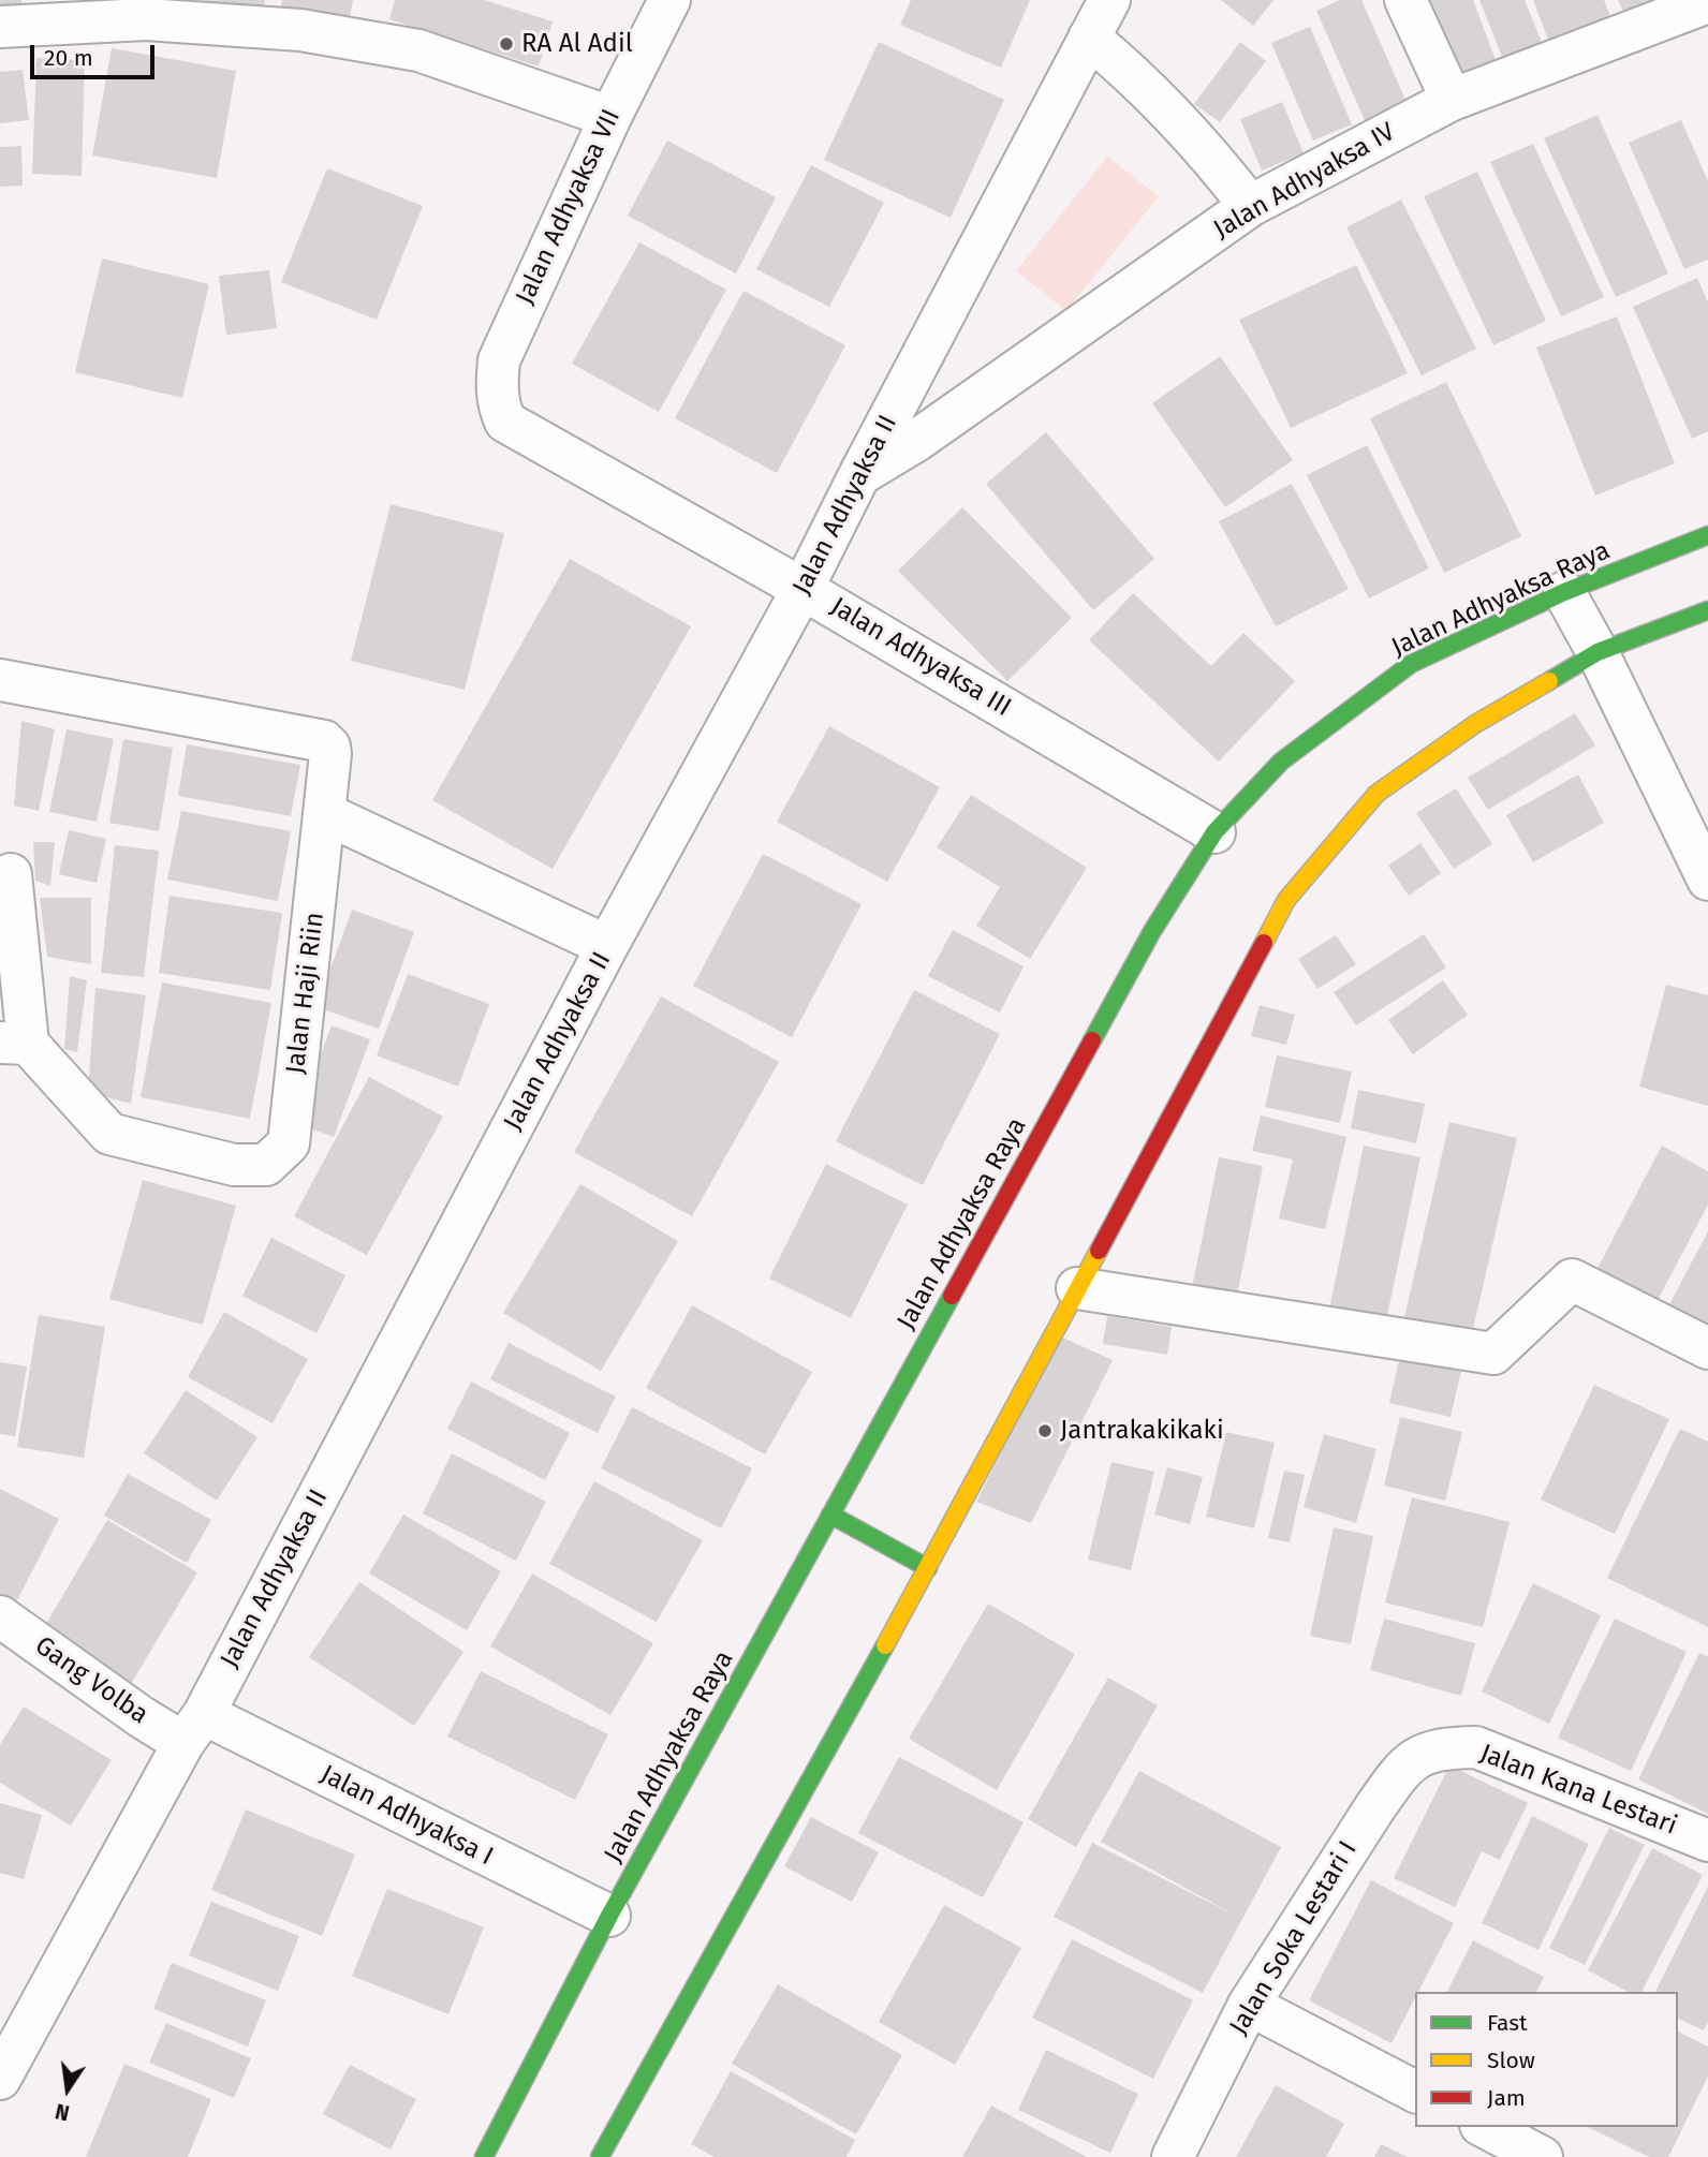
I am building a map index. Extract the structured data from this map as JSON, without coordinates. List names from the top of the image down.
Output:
{
  "streets": {
    "main road": ["Jalan Adhyaksa Raya"],
    "street": [
      "Jalan Adhyaksa IV",
      "Jalan Adhyaksa VII",
      "Jalan Adhyaksa II",
      "Jalan Adhyaksa III",
      "Jalan Haji Riin",
      "Gang Volba",
      "Jalan Kana Lestari",
      "Jalan Adhyaksa I",
      "Jalan Soka Lestari I"
    ]
  },
  "crossings": [
    ["Jalan Adhyaksa IV", "Jalan Adhyaksa II"],
    ["Jalan Adhyaksa VII", "Jalan Adhyaksa III"],
    ["Jalan Adhyaksa II", "Jalan Adhyaksa III"],
    ["Jalan Adhyaksa II", "Gang Volba"],
    ["Jalan Adhyaksa II", "Jalan Adhyaksa I"],
    ["Jalan Adhyaksa Raya", "Jalan Adhyaksa III"],
    ["Jalan Adhyaksa Raya", "Jalan Adhyaksa I"],
    ["Gang Volba", "Jalan Adhyaksa I"],
    ["Jalan Kana Lestari", "Jalan Soka Lestari I"]
  ],
  "places": ["RA Al Adil", "Jantrakakikaki"],
  "legend": ["Fast", "Slow", "Jam"],
  "scale_bar": "20 m",
  "north": "bottom"
}
